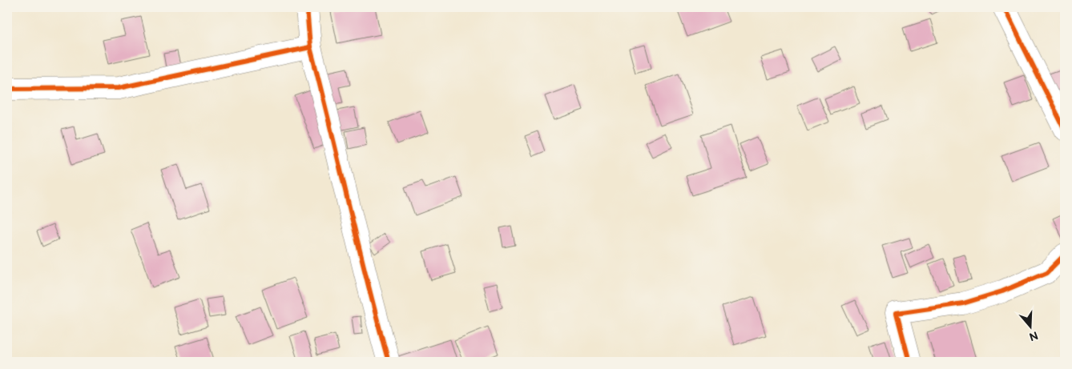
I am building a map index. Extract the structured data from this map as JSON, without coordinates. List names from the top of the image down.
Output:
{
  "north": "bottom"
}
